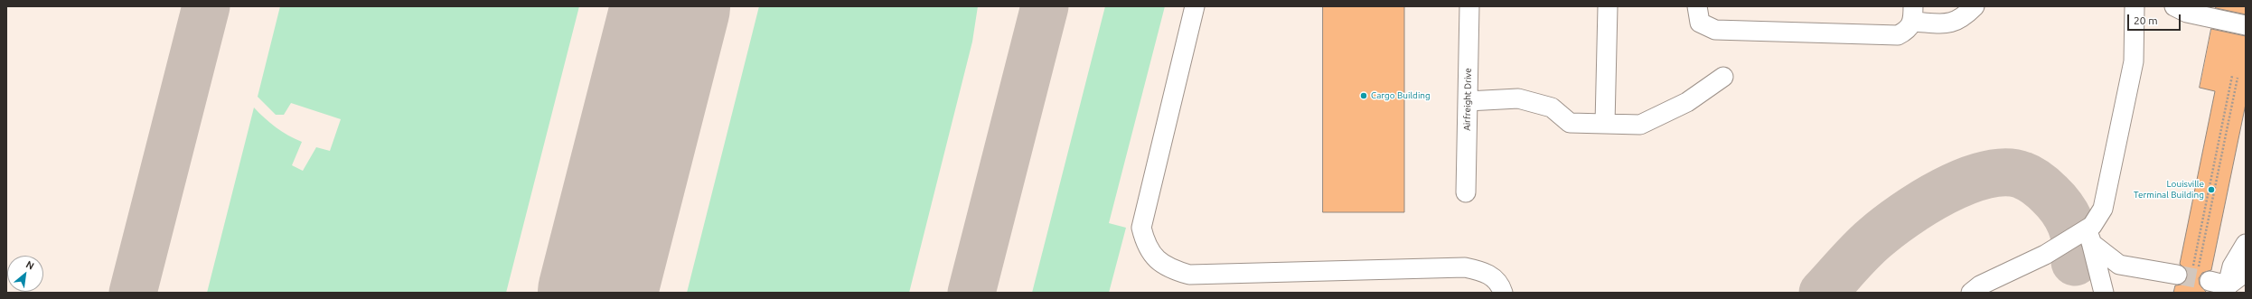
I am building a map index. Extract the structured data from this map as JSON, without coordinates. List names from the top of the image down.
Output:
{
  "streets": {
    "street": ["Airfreight Drive"]
  },
  "places": ["Cargo Building", "Louisville Terminal Building"],
  "scale_bar": "20 m",
  "north": "top right"
}
